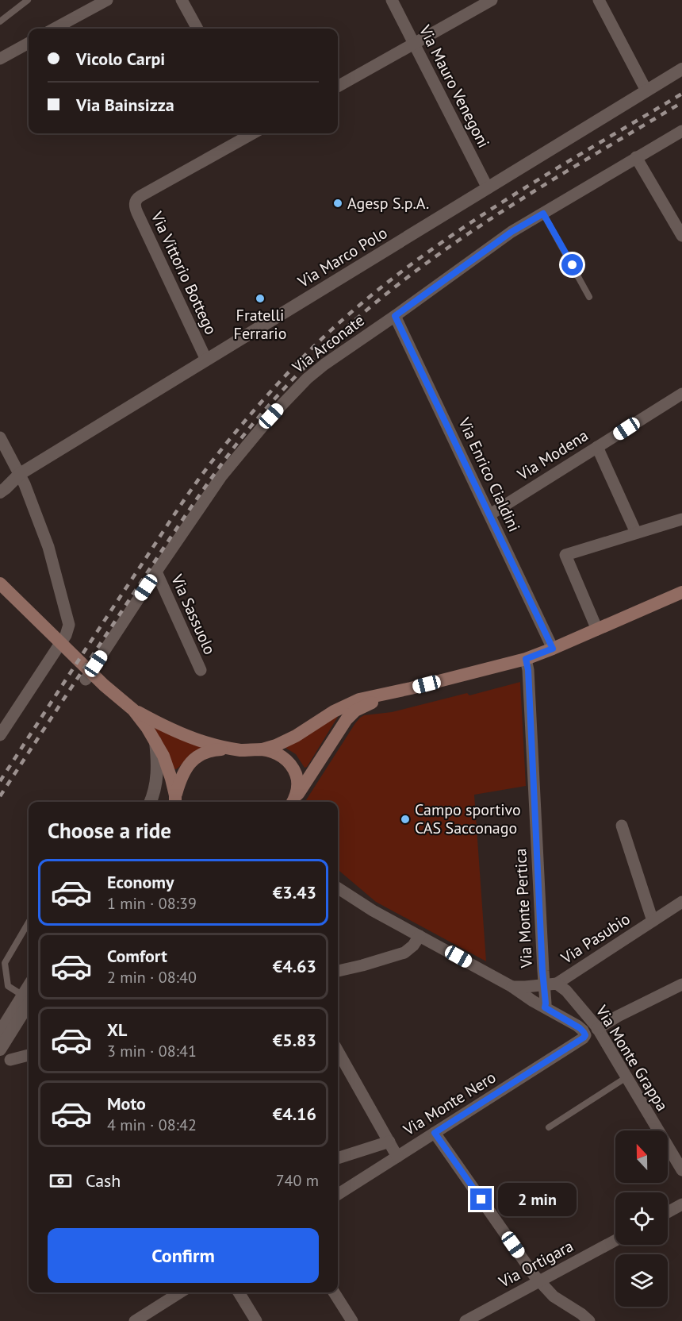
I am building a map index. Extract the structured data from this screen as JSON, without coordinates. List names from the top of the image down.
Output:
{
  "streets": {
    "street": [
      "Via Mauro Venegoni",
      "Via Marco Polo",
      "Via Vittorio Bottego",
      "Via Arconate",
      "Via Modena",
      "Via Enrico Cialdini",
      "Via Sassuolo",
      "Via Monte Pertica",
      "Via Pasubio",
      "Via Monte Grappa",
      "Via Monte Nero",
      "Via Ortigara"
    ]
  },
  "crossings": [
    ["Via Mauro Venegoni", "Via Marco Polo"],
    ["Via Marco Polo", "Via Vittorio Bottego"],
    ["Via Arconate", "Via Enrico Cialdini"],
    ["Via Arconate", "Via Sassuolo"],
    ["Via Modena", "Via Enrico Cialdini"],
    ["Via Monte Pertica", "Via Pasubio"],
    ["Via Monte Pertica", "Via Monte Grappa"],
    ["Via Pasubio", "Via Monte Grappa"],
    ["Via Monte Grappa", "Via Monte Nero"]
  ],
  "places": ["Agesp S.p.A.", "Fratelli Ferrario", "Campo sportivo CAS Sacconago"],
  "north": "top",
  "page": {
    "banner": ["Vicolo Carpi", "Via Bainsizza"],
    "heading": "Choose a ride",
    "list": [
      {
        "name": "Economy",
        "note": "1 min · 08:39",
        "value": "€3.43"
      },
      {
        "name": "Comfort",
        "note": "2 min · 08:40",
        "value": "€4.63"
      },
      {
        "name": "XL",
        "note": "3 min · 08:41",
        "value": "€5.83"
      },
      {
        "name": "Moto",
        "note": "4 min · 08:42",
        "value": "€4.16"
      }
    ],
    "pay": ["Cash", "740 m"],
    "bubble": "2 min",
    "buttons": "Confirm"
  }
}
